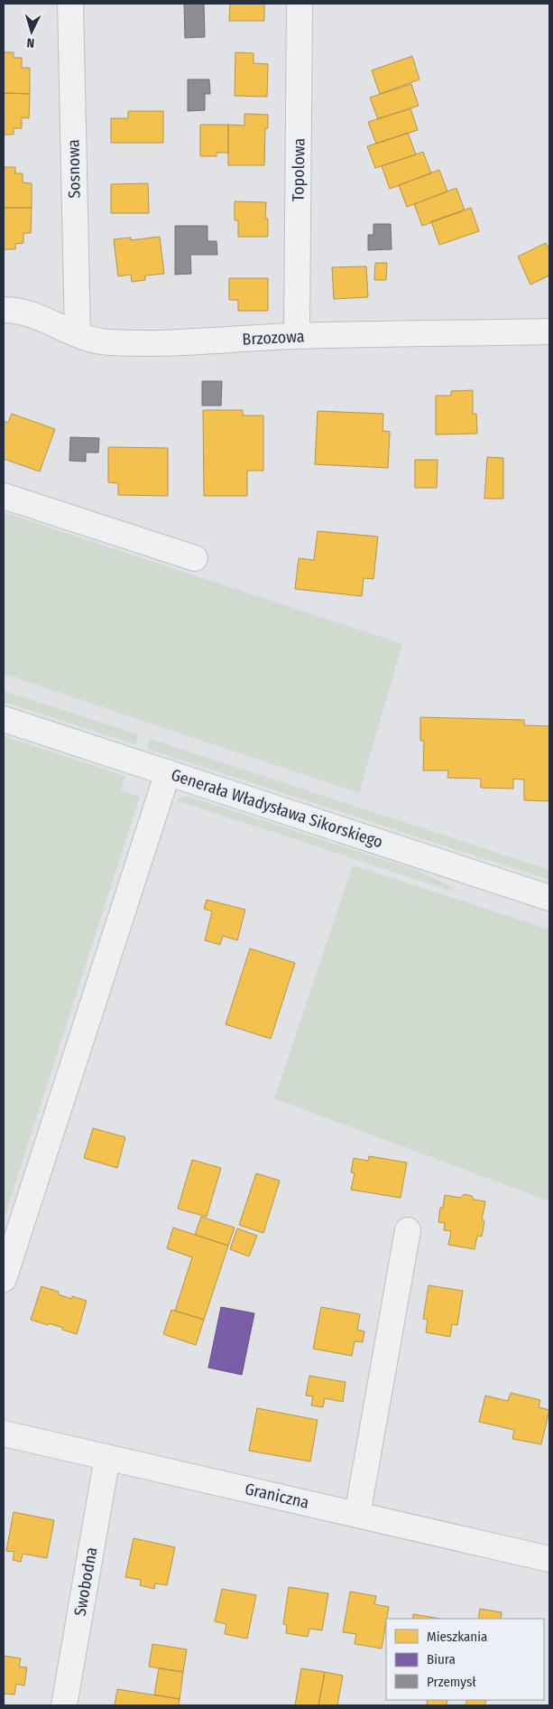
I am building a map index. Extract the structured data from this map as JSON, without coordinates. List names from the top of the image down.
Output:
{
  "streets": {
    "street": [
      "Sosnowa",
      "Topolowa",
      "Brzozowa",
      "Generała Władysława Sikorskiego",
      "Graniczna",
      "Swobodna"
    ]
  },
  "crossings": [
    ["Sosnowa", "Brzozowa"],
    ["Topolowa", "Brzozowa"],
    ["Graniczna", "Swobodna"]
  ],
  "legend": ["Mieszkania", "Biura", "Przemysł"],
  "north": "bottom"
}
